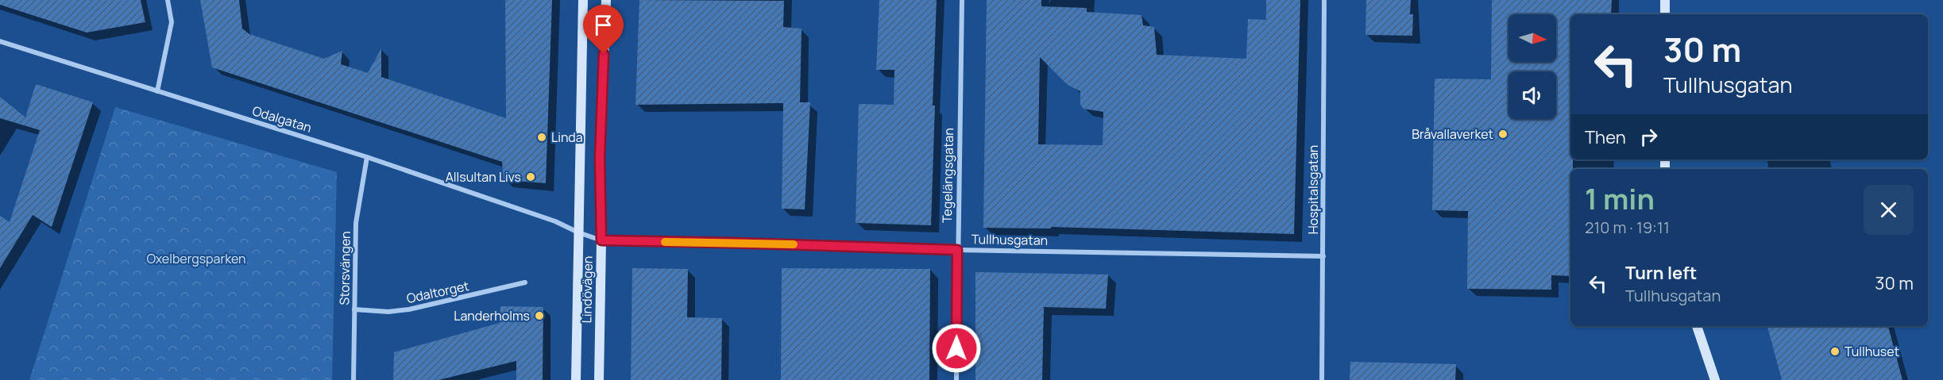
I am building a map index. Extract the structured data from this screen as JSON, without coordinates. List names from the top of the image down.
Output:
{
  "streets": {
    "main road": ["Lindövägen"],
    "street": [
      "Odalgatan",
      "Tegelängsgatan",
      "Hospitalsgatan",
      "Tullhusgatan",
      "Storsvängen",
      "Odaltorget"
    ]
  },
  "crossings": [
    ["Odalgatan", "Tullhusgatan"],
    ["Odalgatan", "Storsvängen"],
    ["Tegelängsgatan", "Tullhusgatan"],
    ["Hospitalsgatan", "Tullhusgatan"],
    ["Tullhusgatan", "Lindövägen"],
    ["Storsvängen", "Odaltorget"]
  ],
  "parks": ["Oxelbergsparken"],
  "places": [
    "Bråvallaverket",
    "Linda",
    "Allsultan Livs",
    "Landerholms",
    "Tullhuset"
  ],
  "north": "right",
  "page": {
    "turn": ["30 m", "Tullhusgatan"],
    "then": "Then",
    "heading": ["1 min", "210 m · 19:11"],
    "list": [
      {
        "name": "Turn left",
        "note": "Tullhusgatan",
        "value": "30 m"
      }
    ]
  }
}
